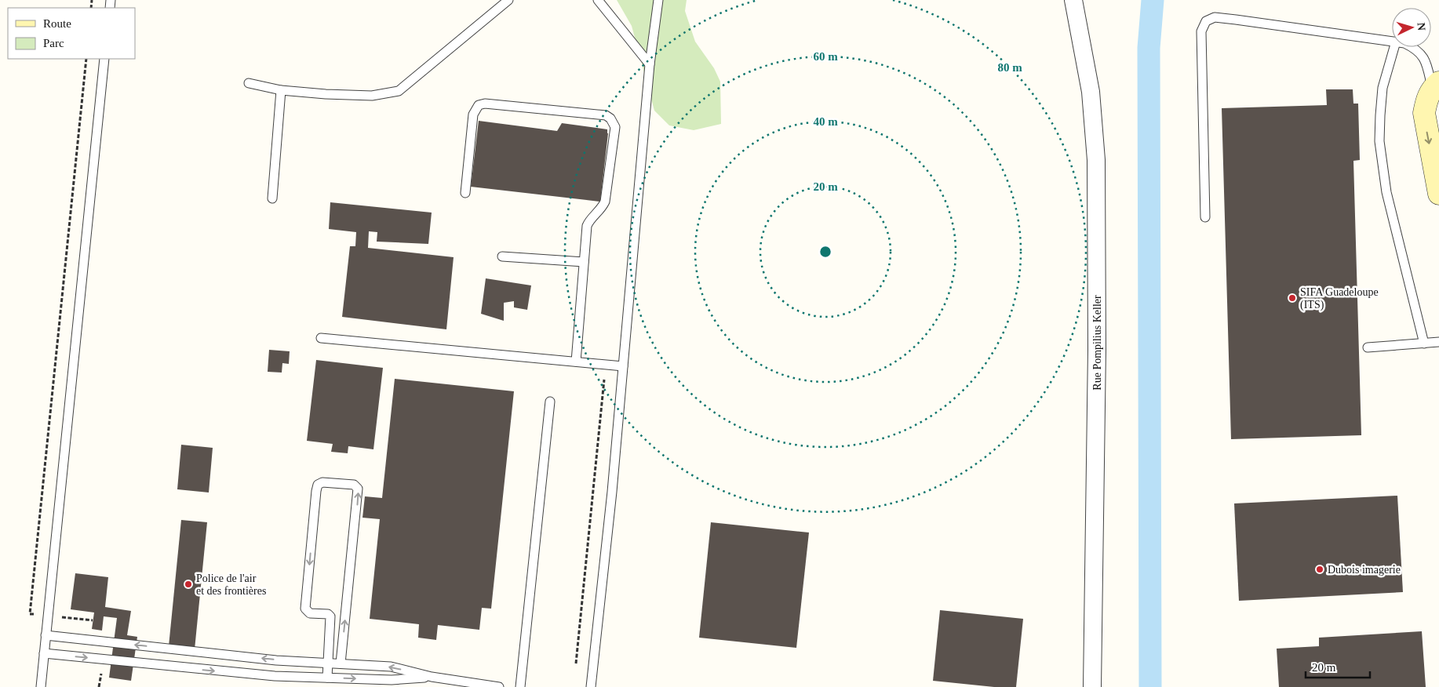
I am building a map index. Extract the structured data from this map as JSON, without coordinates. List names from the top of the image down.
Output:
{
  "streets": {
    "street": ["Rue Pompilius Keller"]
  },
  "places": ["SIFA Guadeloupe (ITS)", "Dubois imagerie", "Police de l'air et des frontières"],
  "legend": ["Route", "Parc"],
  "scale_bar": "20 m",
  "north": "right",
  "rings": [
    "60 m",
    "80 m",
    "40 m",
    "20 m"
  ]
}
